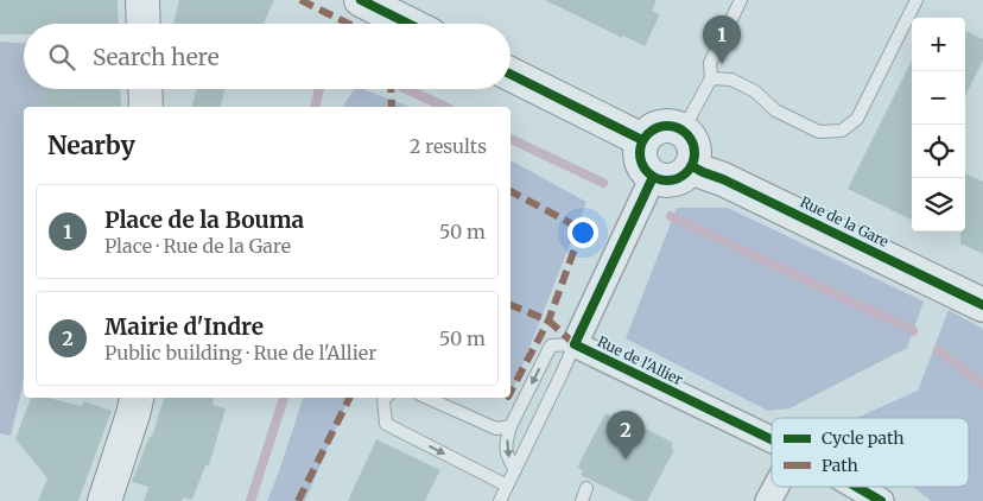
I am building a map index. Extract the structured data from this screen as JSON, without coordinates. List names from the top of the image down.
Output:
{
  "streets": {
    "main road": ["Rue de la Gare"],
    "street": ["Rue de l'Allier"]
  },
  "crossings": [
    ["Rue de la Gare", "Rue de l'Allier"]
  ],
  "legend": ["Cycle path", "Path"],
  "page": {
    "pins": ["1", "2"],
    "map_buttons": ["+", "−"],
    "search": "Search here",
    "heading": ["Nearby", "2 results"],
    "list": [
      {
        "mark": "1",
        "name": "Place de la Bouma",
        "note": "Place · Rue de la Gare",
        "value": "50 m"
      },
      {
        "mark": "2",
        "name": "Mairie d'Indre",
        "note": "Public building · Rue de l'Allier",
        "value": "50 m"
      }
    ]
  }
}
